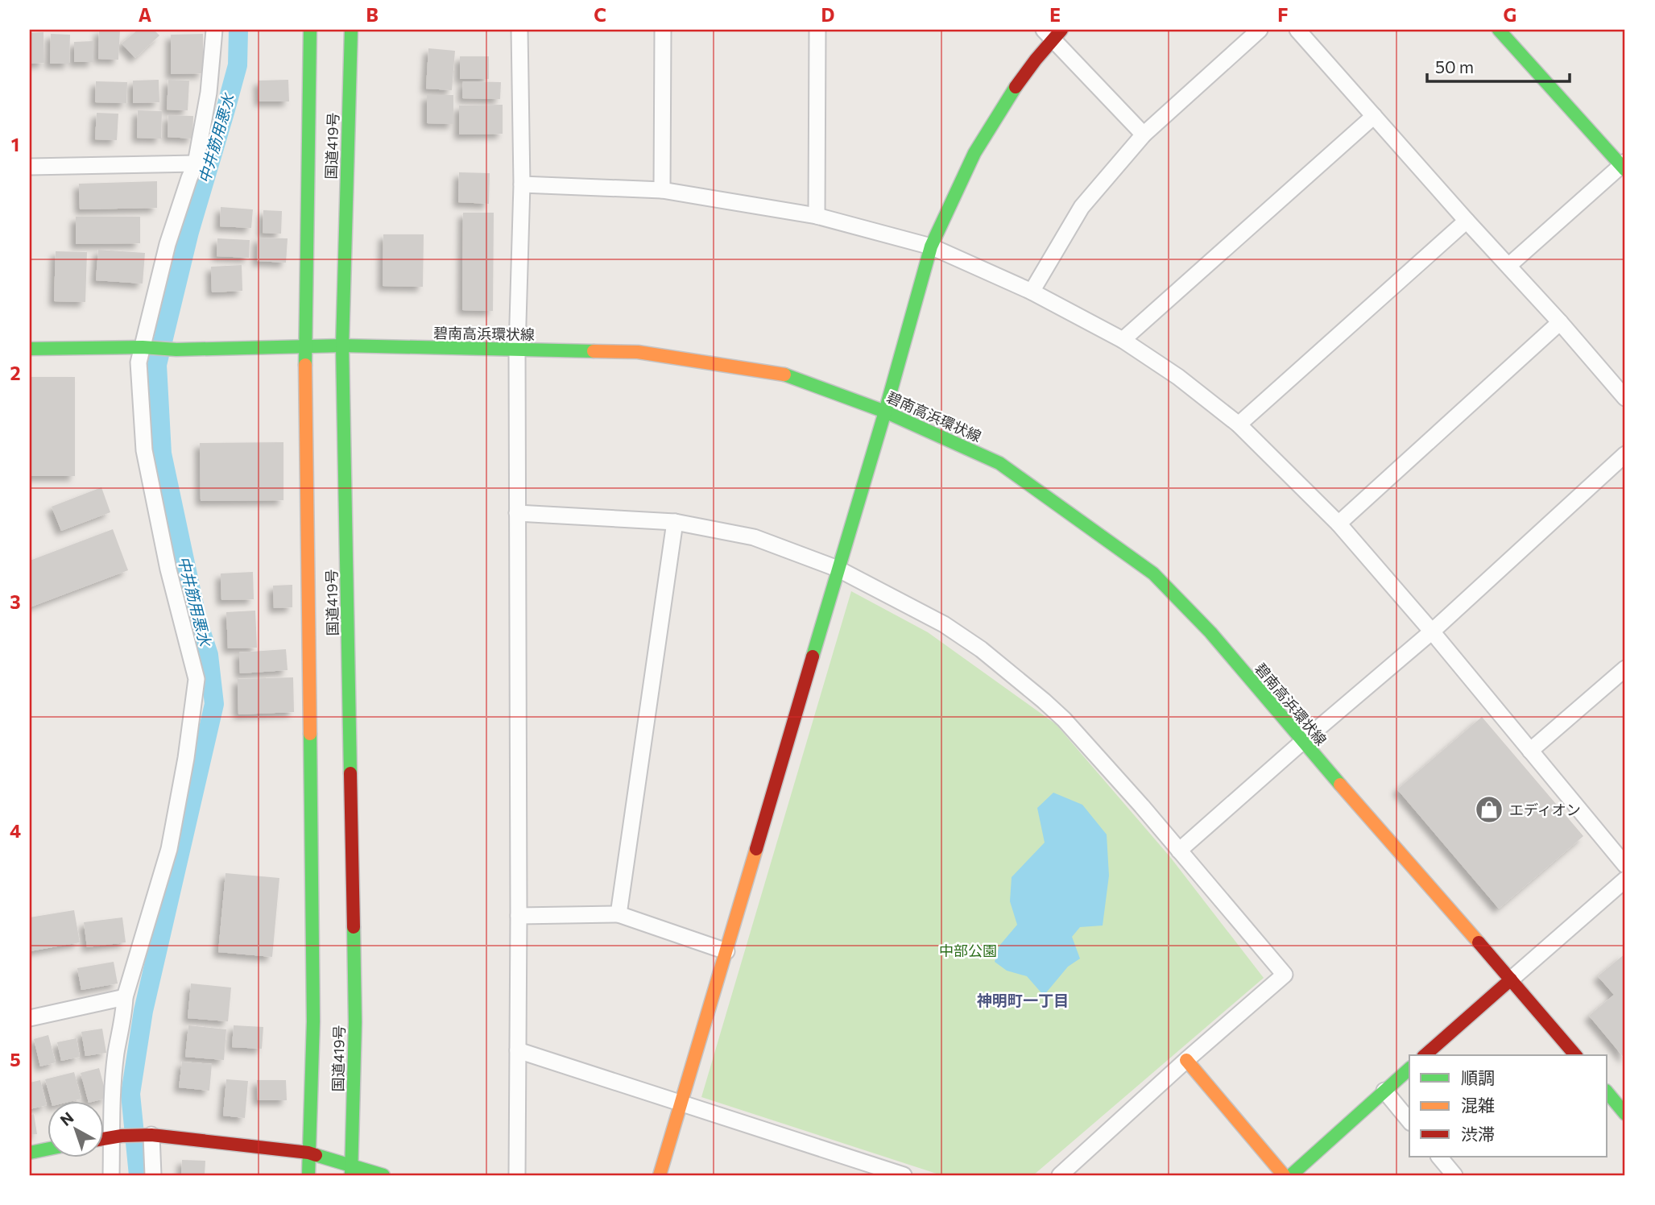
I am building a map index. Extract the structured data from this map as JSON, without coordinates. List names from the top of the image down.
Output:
{
  "streets": {
    "main road": ["国道419号", "碧南高浜環状線"]
  },
  "crossings": [
    ["国道419号", "碧南高浜環状線"]
  ],
  "districts": ["神明町一丁目"],
  "water": ["中井筋用悪水"],
  "parks": ["中部公園"],
  "places": {
    "shop": ["エディオン"]
  },
  "legend": ["順調", "混雑", "渋滞"],
  "scale_bar": "50 m",
  "north": "top left",
  "grid": {
    "columns": [
      "A",
      "B",
      "C",
      "D",
      "E",
      "F",
      "G"
    ],
    "rows": [
      "1",
      "2",
      "3",
      "4",
      "5"
    ]
  }
}
